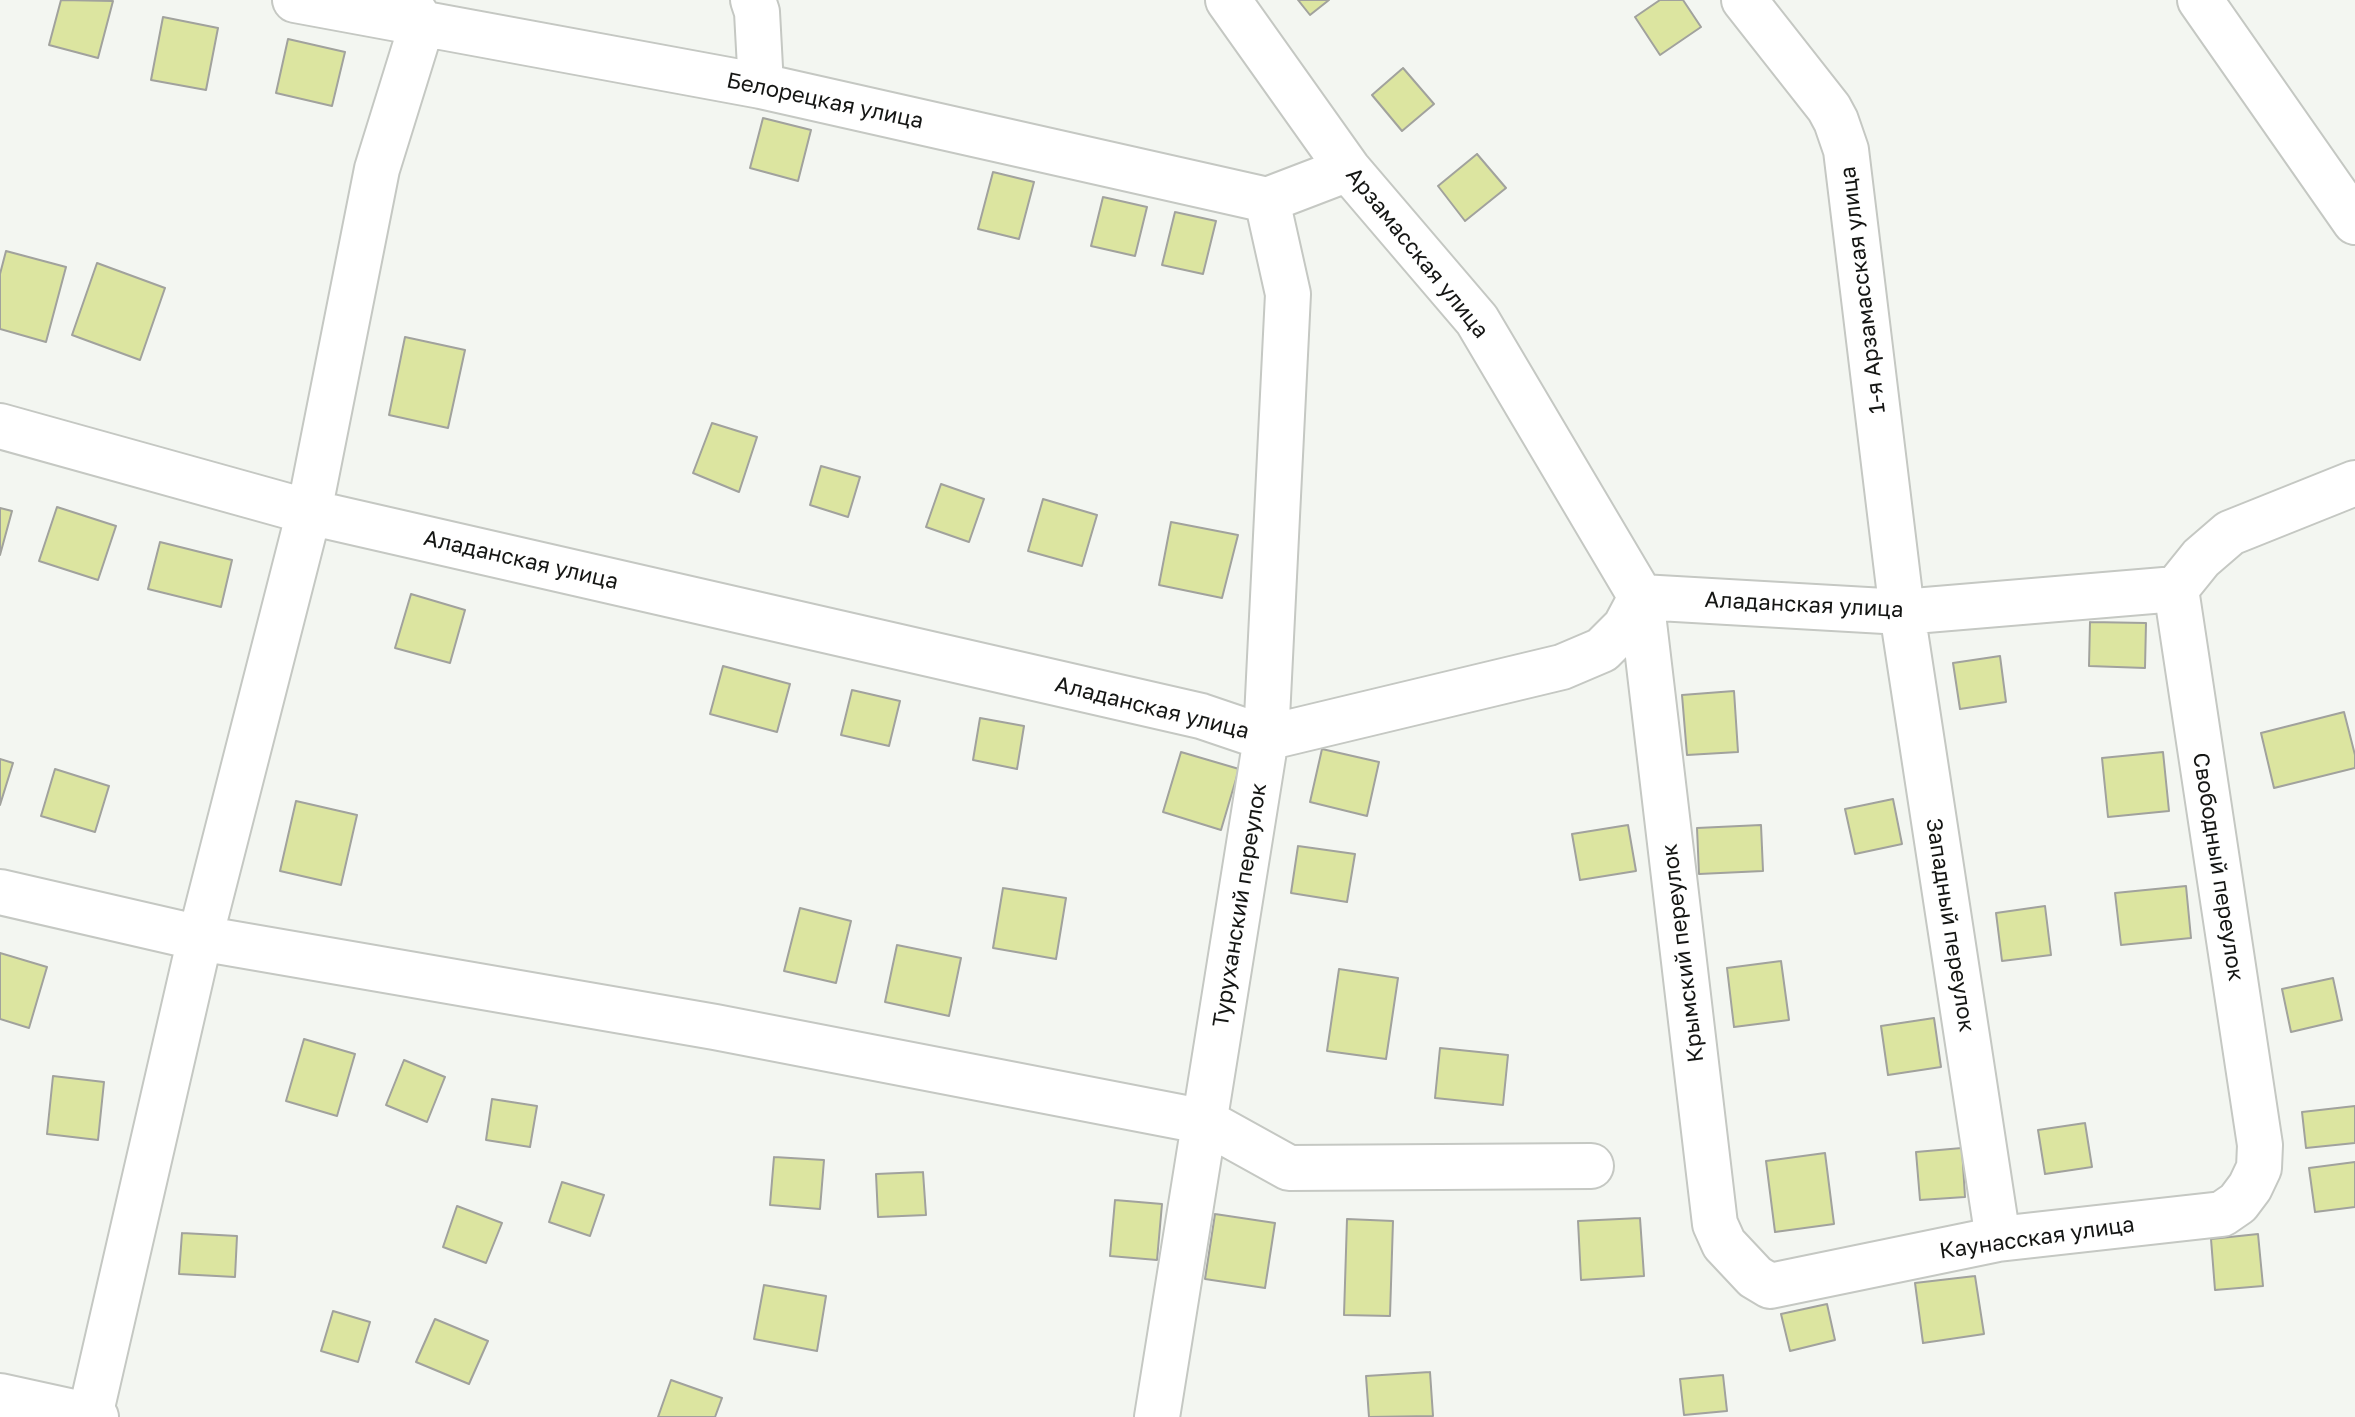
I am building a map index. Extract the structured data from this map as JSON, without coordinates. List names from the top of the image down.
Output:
{
  "streets": {
    "street": [
      "Белорецкая улица",
      "Арзамасская улица",
      "1-я Арзамасская улица",
      "Аладанская улица",
      "Свободный переулок",
      "Туруханский переулок",
      "Западный переулок",
      "Крымский переулок",
      "Каунасская улица"
    ]
  },
  "crossings": [
    ["Белорецкая улица", "Туруханский переулок"],
    ["Арзамасская улица", "Аладанская улица"],
    ["Арзамасская улица", "Крымский переулок"],
    ["1-я Арзамасская улица", "Аладанская улица"],
    ["1-я Арзамасская улица", "Западный переулок"],
    ["Аладанская улица", "Свободный переулок"],
    ["Аладанская улица", "Туруханский переулок"],
    ["Аладанская улица", "Западный переулок"],
    ["Аладанская улица", "Крымский переулок"],
    ["Свободный переулок", "Каунасская улица"],
    ["Западный переулок", "Каунасская улица"],
    ["Крымский переулок", "Каунасская улица"]
  ]
}
